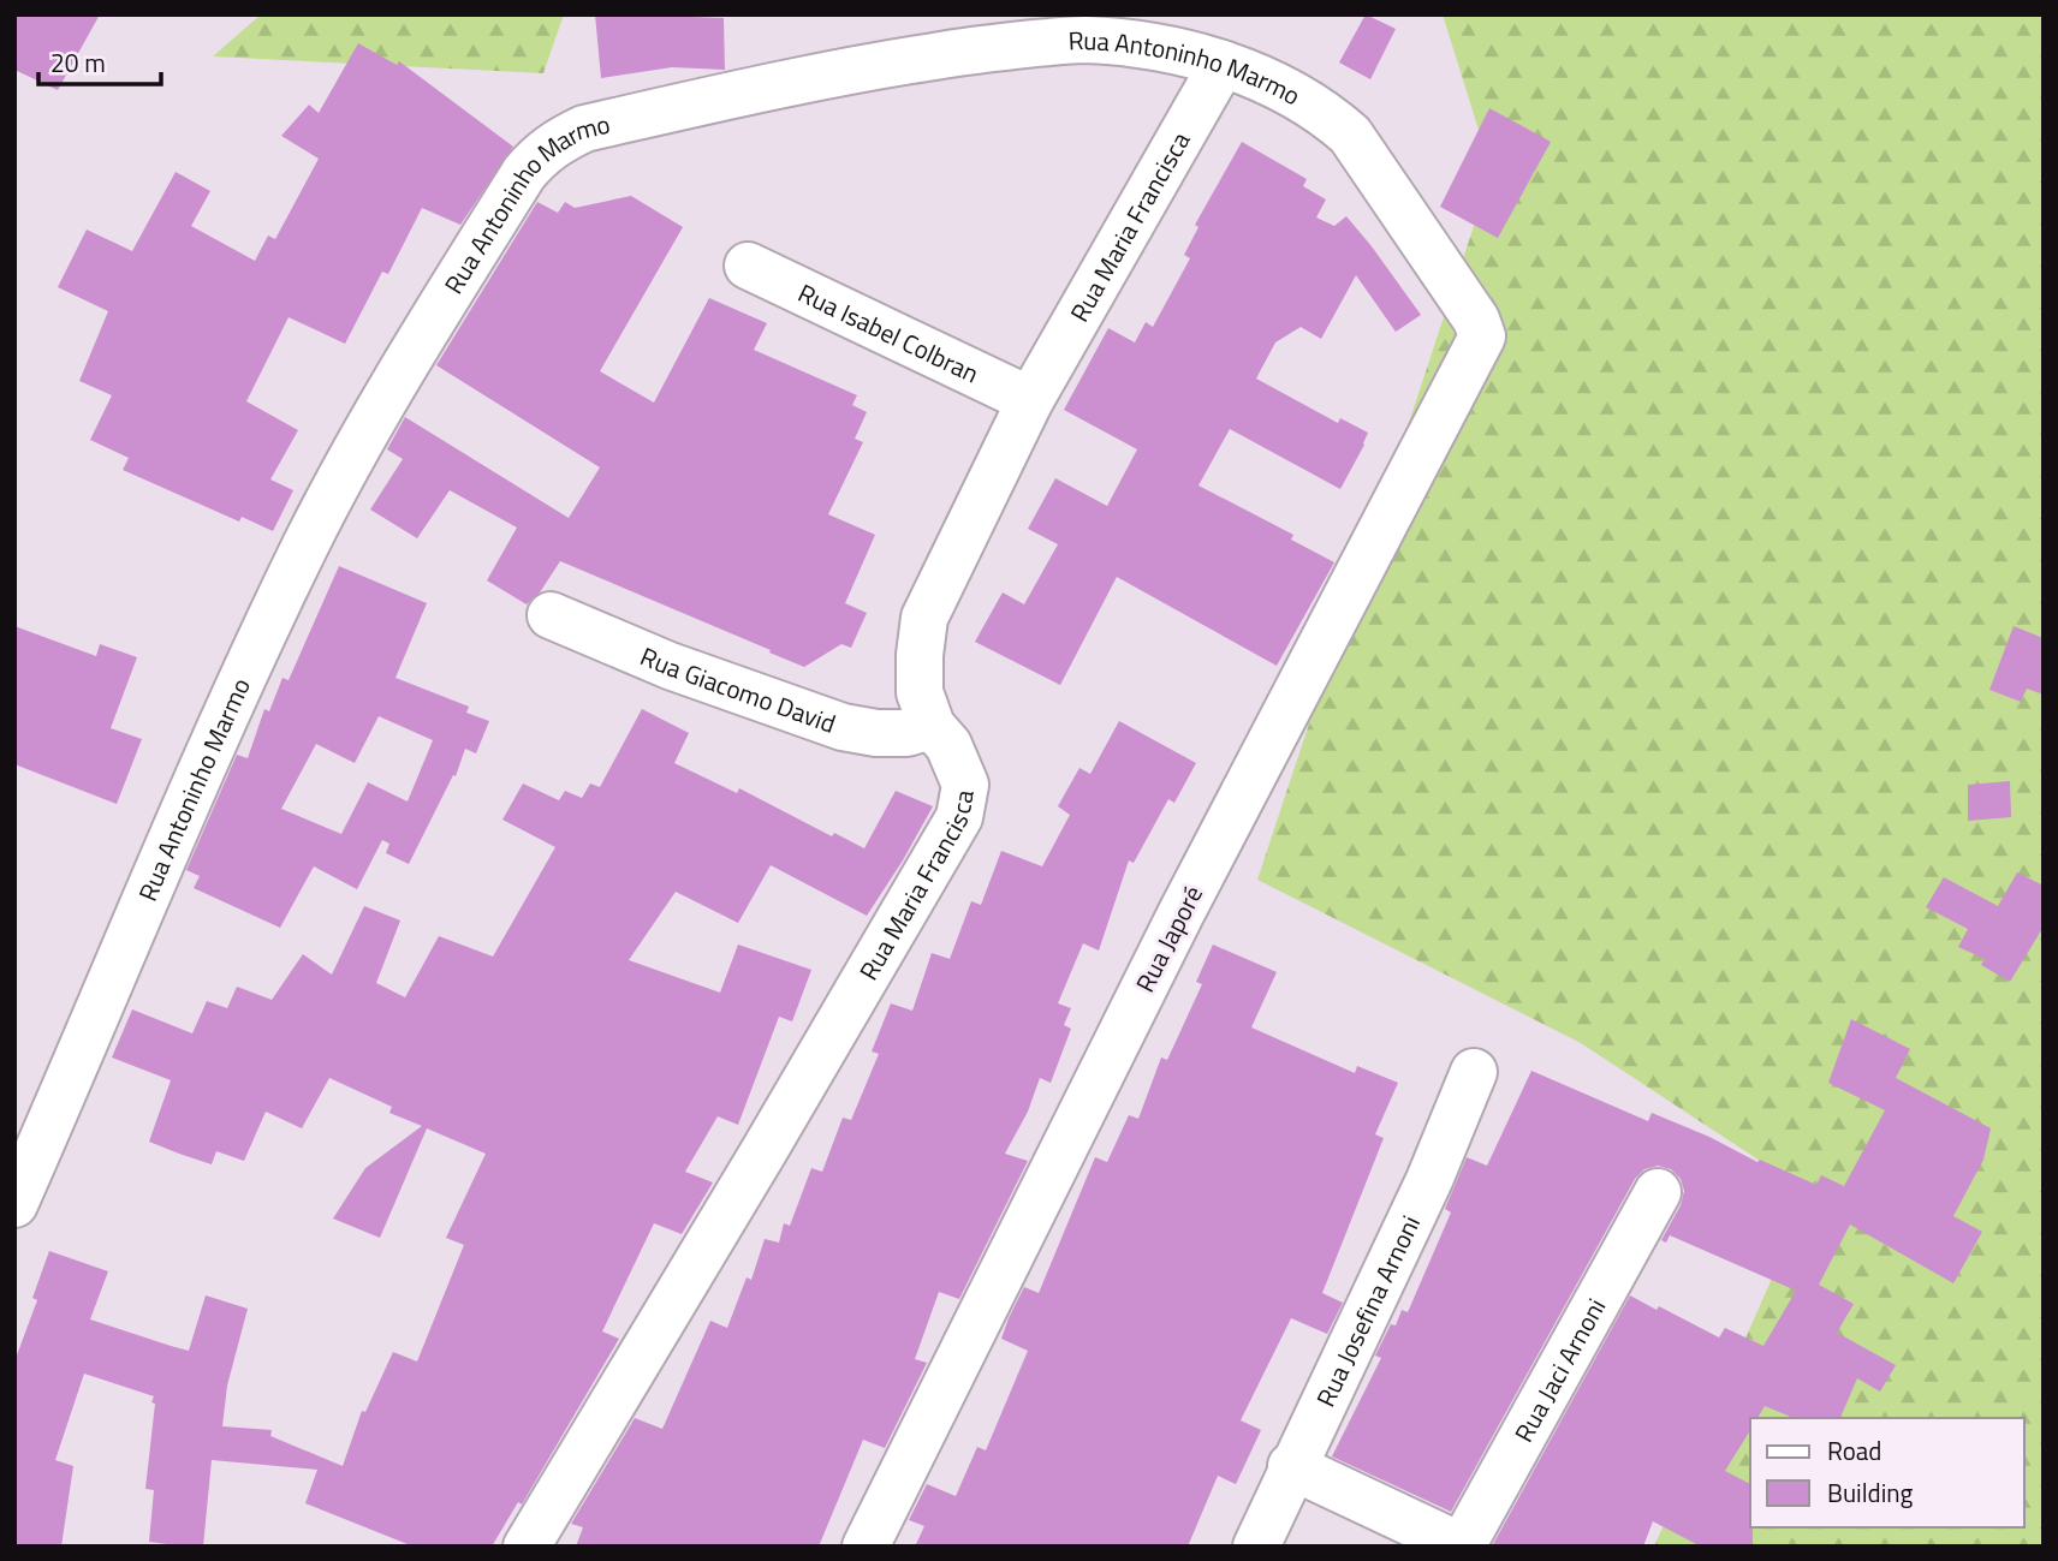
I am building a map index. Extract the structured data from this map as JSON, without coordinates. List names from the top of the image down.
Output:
{
  "streets": {
    "street": [
      "Rua Antoninho Marmo",
      "Rua Maria Francisca",
      "Rua Isabel Colbran",
      "Rua Giacomo David",
      "Rua Japoré",
      "Rua Josefina Arnoni",
      "Rua Jaci Arnoni"
    ]
  },
  "crossings": [
    ["Rua Antoninho Marmo", "Rua Maria Francisca"],
    ["Rua Antoninho Marmo", "Rua Japoré"],
    ["Rua Maria Francisca", "Rua Isabel Colbran"],
    ["Rua Maria Francisca", "Rua Giacomo David"]
  ],
  "legend": ["Road", "Building"],
  "scale_bar": "20 m"
}
